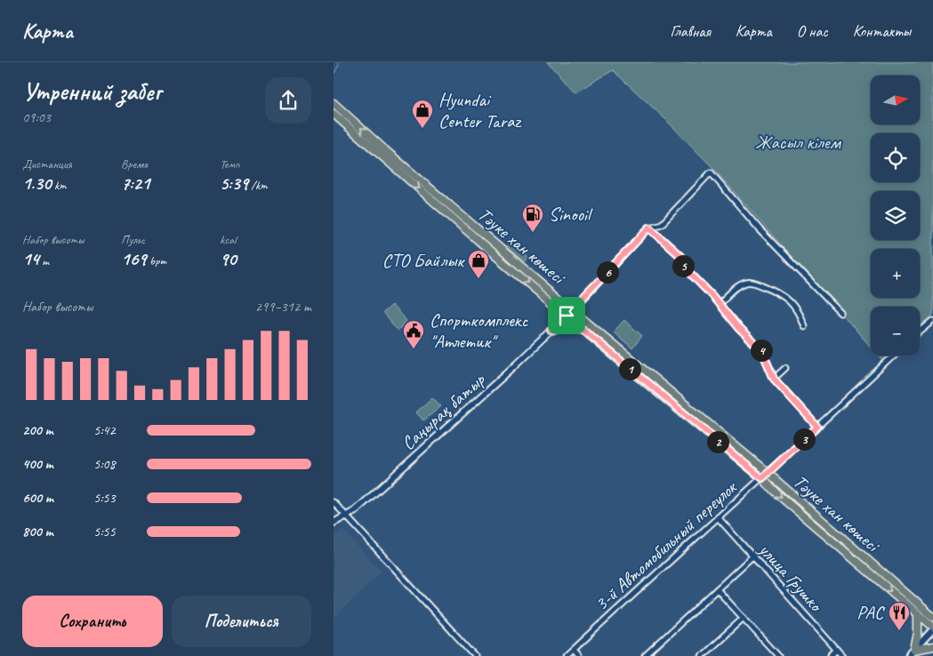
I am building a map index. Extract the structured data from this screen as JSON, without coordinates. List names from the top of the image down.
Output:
{
  "streets": {
    "main road": ["Тәуке хан көшесі"],
    "street": ["Саңырақ батыр", "3-й Автомобильный переулок", "улица Грушко"]
  },
  "crossings": [
    ["Тәуке хан көшесі", "Саңырақ батыр"],
    ["Тәуке хан көшесі", "3-й Автомобильный переулок"],
    ["3-й Автомобильный переулок", "улица Грушко"]
  ],
  "parks": ["Жасыл кілем"],
  "places": {
    "shop": ["Hyundai Center Taraz", "СТО Байлык"],
    "fuel station": ["Sinooil"],
    "public building": ["Спорткомплекс \"Атлетик\""],
    "restaurant": ["РАС"]
  },
  "north": "right",
  "page": {
    "header": "Карта",
    "nav": [
      "Главная",
      "Карта",
      "О нас",
      "Контакты"
    ],
    "heading": ["Утренний забег", "09:03"],
    "map_buttons": ["+", "−"],
    "stats": [
      ["Дистанция", "1.30 km"],
      ["Время", "7:21"],
      ["Темп", "5:39 /km"],
      ["Набор высоты", "14 m"],
      ["Пульс", "169 bpm"],
      ["kcal", "90"]
    ],
    "pins": [
      "5",
      "6",
      "4",
      "1",
      "3",
      "2"
    ],
    "chart": ["Набор высоты", "299–312 m"],
    "list": [
      {
        "name": "200 m",
        "note": "5:42"
      },
      {
        "name": "400 m",
        "note": "5:08"
      },
      {
        "name": "600 m",
        "note": "5:53"
      },
      {
        "name": "800 m",
        "note": "5:55"
      }
    ],
    "buttons": ["Сохранить", "Поделиться"]
  }
}
